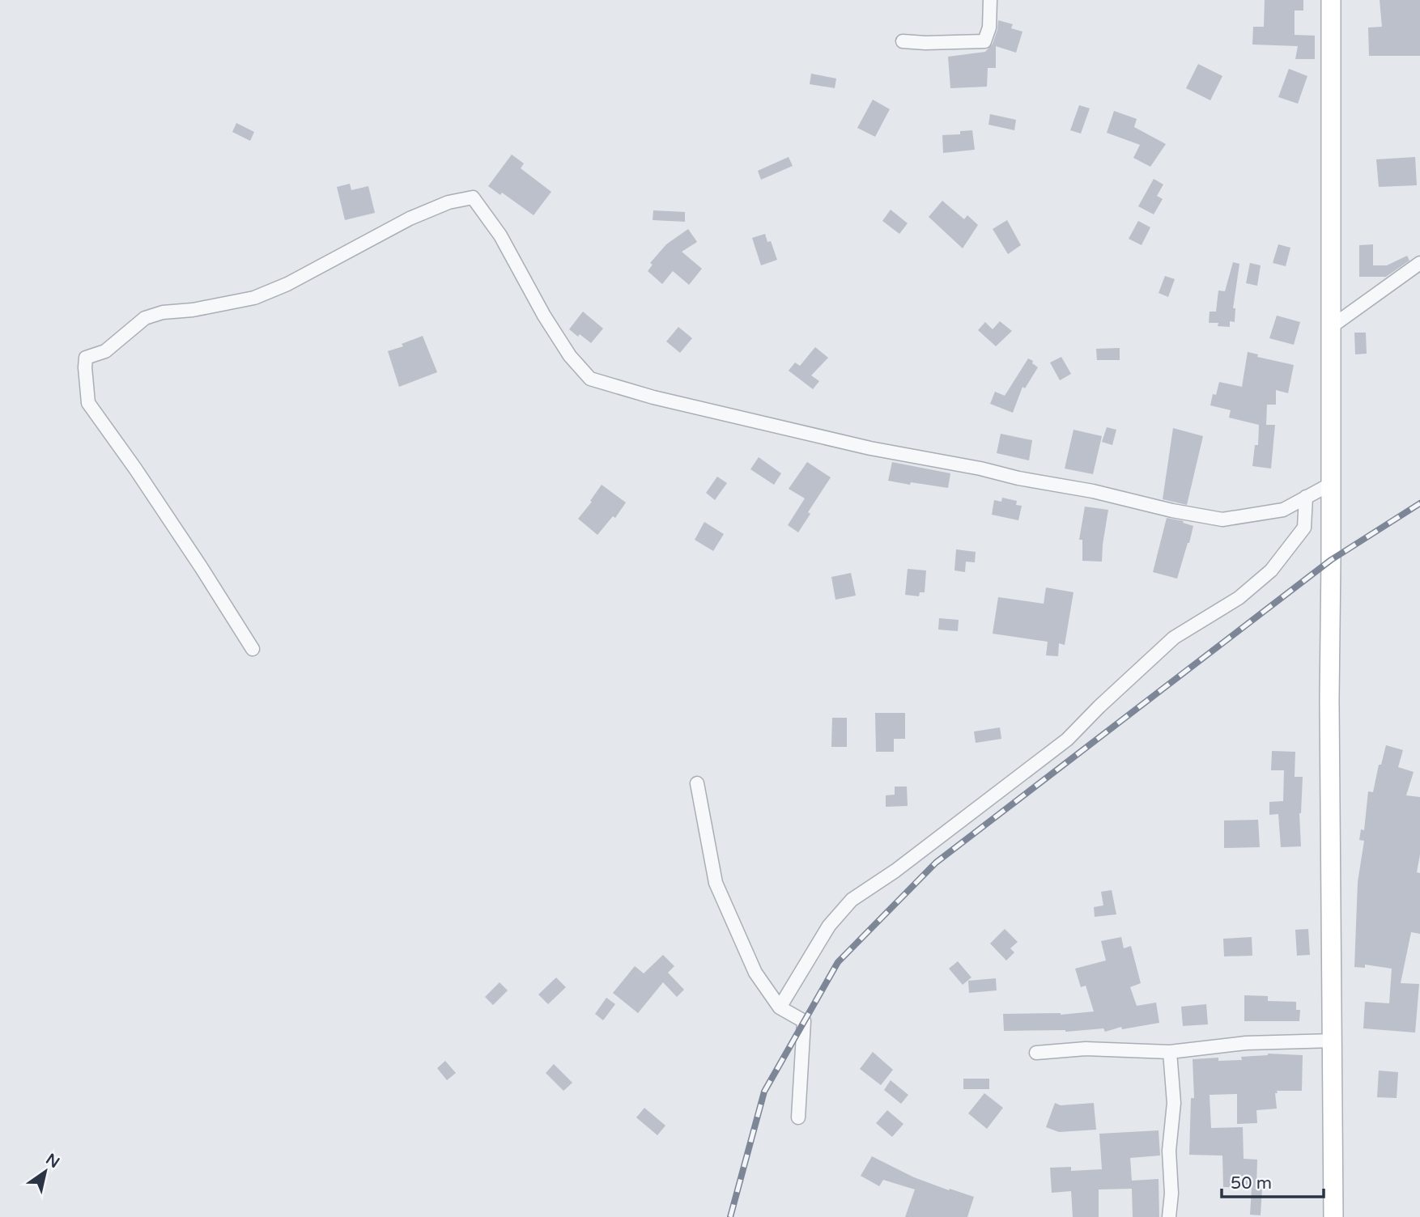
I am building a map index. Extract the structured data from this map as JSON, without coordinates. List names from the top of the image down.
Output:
{
  "scale_bar": "50 m",
  "north": "top right"
}
